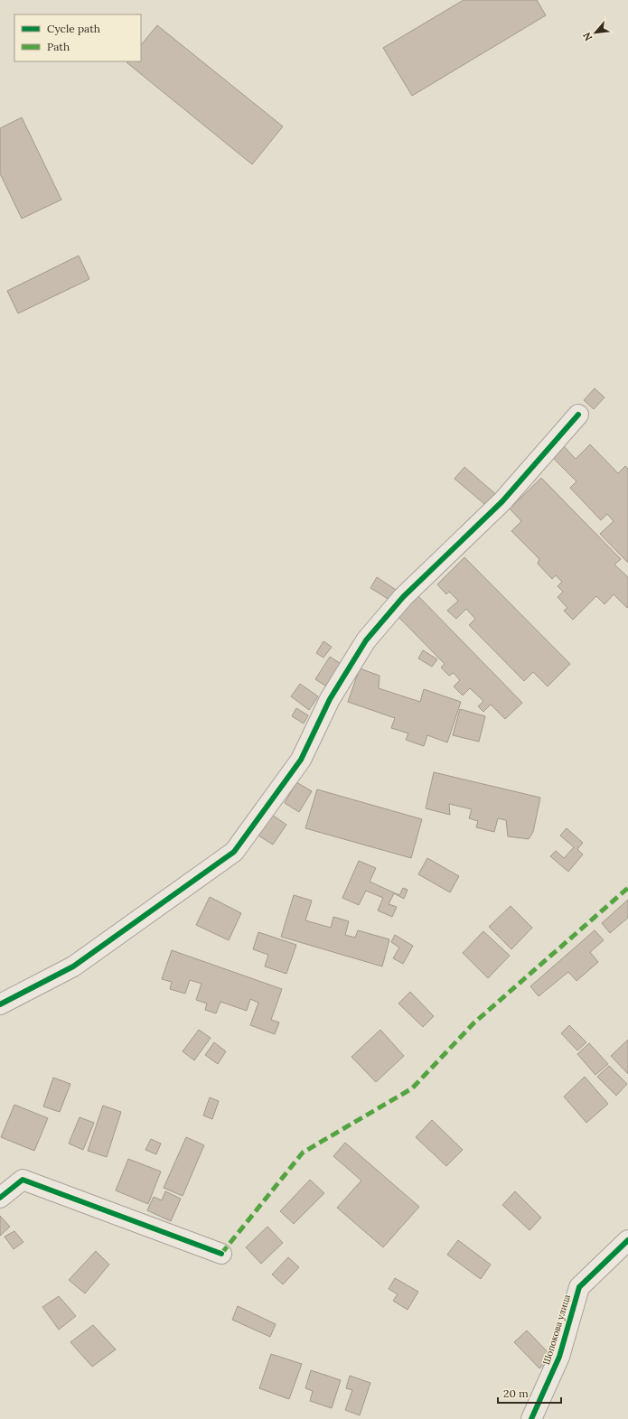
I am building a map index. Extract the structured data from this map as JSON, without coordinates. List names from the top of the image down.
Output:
{
  "streets": {
    "street": ["Шопокова улица"]
  },
  "legend": ["Cycle path", "Path"],
  "scale_bar": "20 m",
  "north": "bottom left"
}
